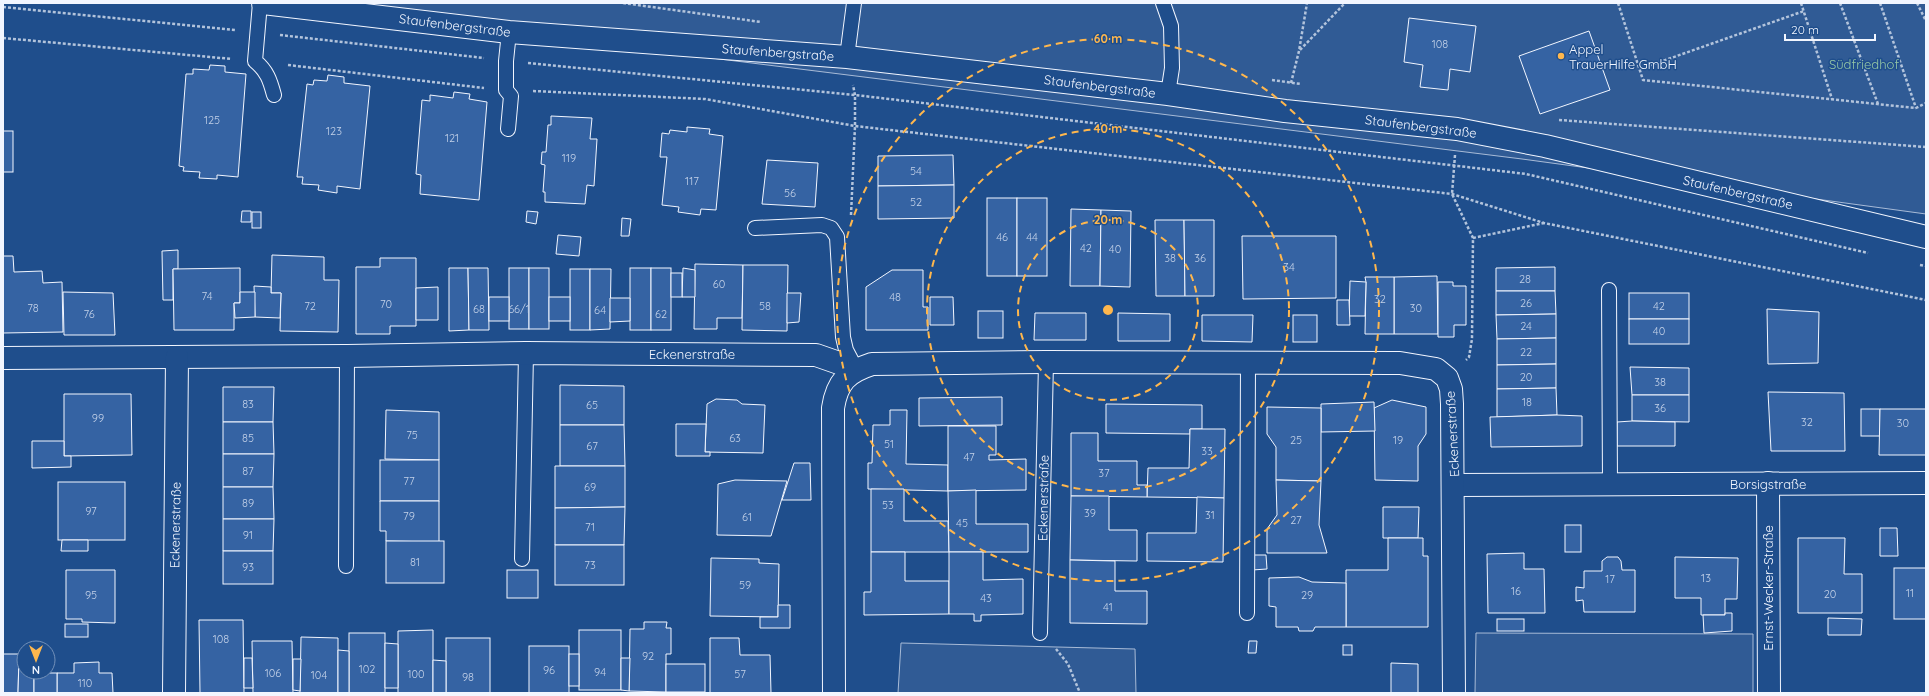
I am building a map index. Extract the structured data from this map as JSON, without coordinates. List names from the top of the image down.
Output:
{
  "streets": {
    "street": [
      "Staufenbergstraße",
      "Eckenerstraße",
      "Borsigstraße",
      "Ernst-Wecker-Straße"
    ]
  },
  "crossings": [
    ["Eckenerstraße", "Borsigstraße"],
    ["Borsigstraße", "Ernst-Wecker-Straße"]
  ],
  "parks": ["Südfriedhof"],
  "places": ["Appel TrauerHilfe GmbH"],
  "house_numbers": [
    "108",
    "125",
    "123",
    "121",
    "119",
    "54",
    "117",
    "56",
    "52",
    "46",
    "44",
    "42",
    "40",
    "38",
    "36",
    "34",
    "28",
    "60",
    "74",
    "48",
    "32",
    "26",
    "70",
    "72",
    "58",
    "42",
    "78",
    "30",
    "68",
    "66/1",
    "64",
    "76",
    "62",
    "24",
    "40",
    "22",
    "20",
    "38",
    "18",
    "83",
    "65",
    "36",
    "99",
    "32",
    "30",
    "75",
    "85",
    "63",
    "25",
    "19",
    "51",
    "67",
    "33",
    "47",
    "87",
    "37",
    "77",
    "69",
    "89",
    "53",
    "97",
    "39",
    "31",
    "79",
    "61",
    "27",
    "45",
    "71",
    "91",
    "81",
    "73",
    "93",
    "13",
    "17",
    "59",
    "16",
    "11",
    "20",
    "95",
    "29",
    "43",
    "41",
    "108",
    "92",
    "102",
    "96",
    "94",
    "106",
    "100",
    "57",
    "104",
    "98",
    "110"
  ],
  "scale_bar": "20 m",
  "north": "bottom",
  "rings": ["60 m", "40 m", "20 m"]
}
